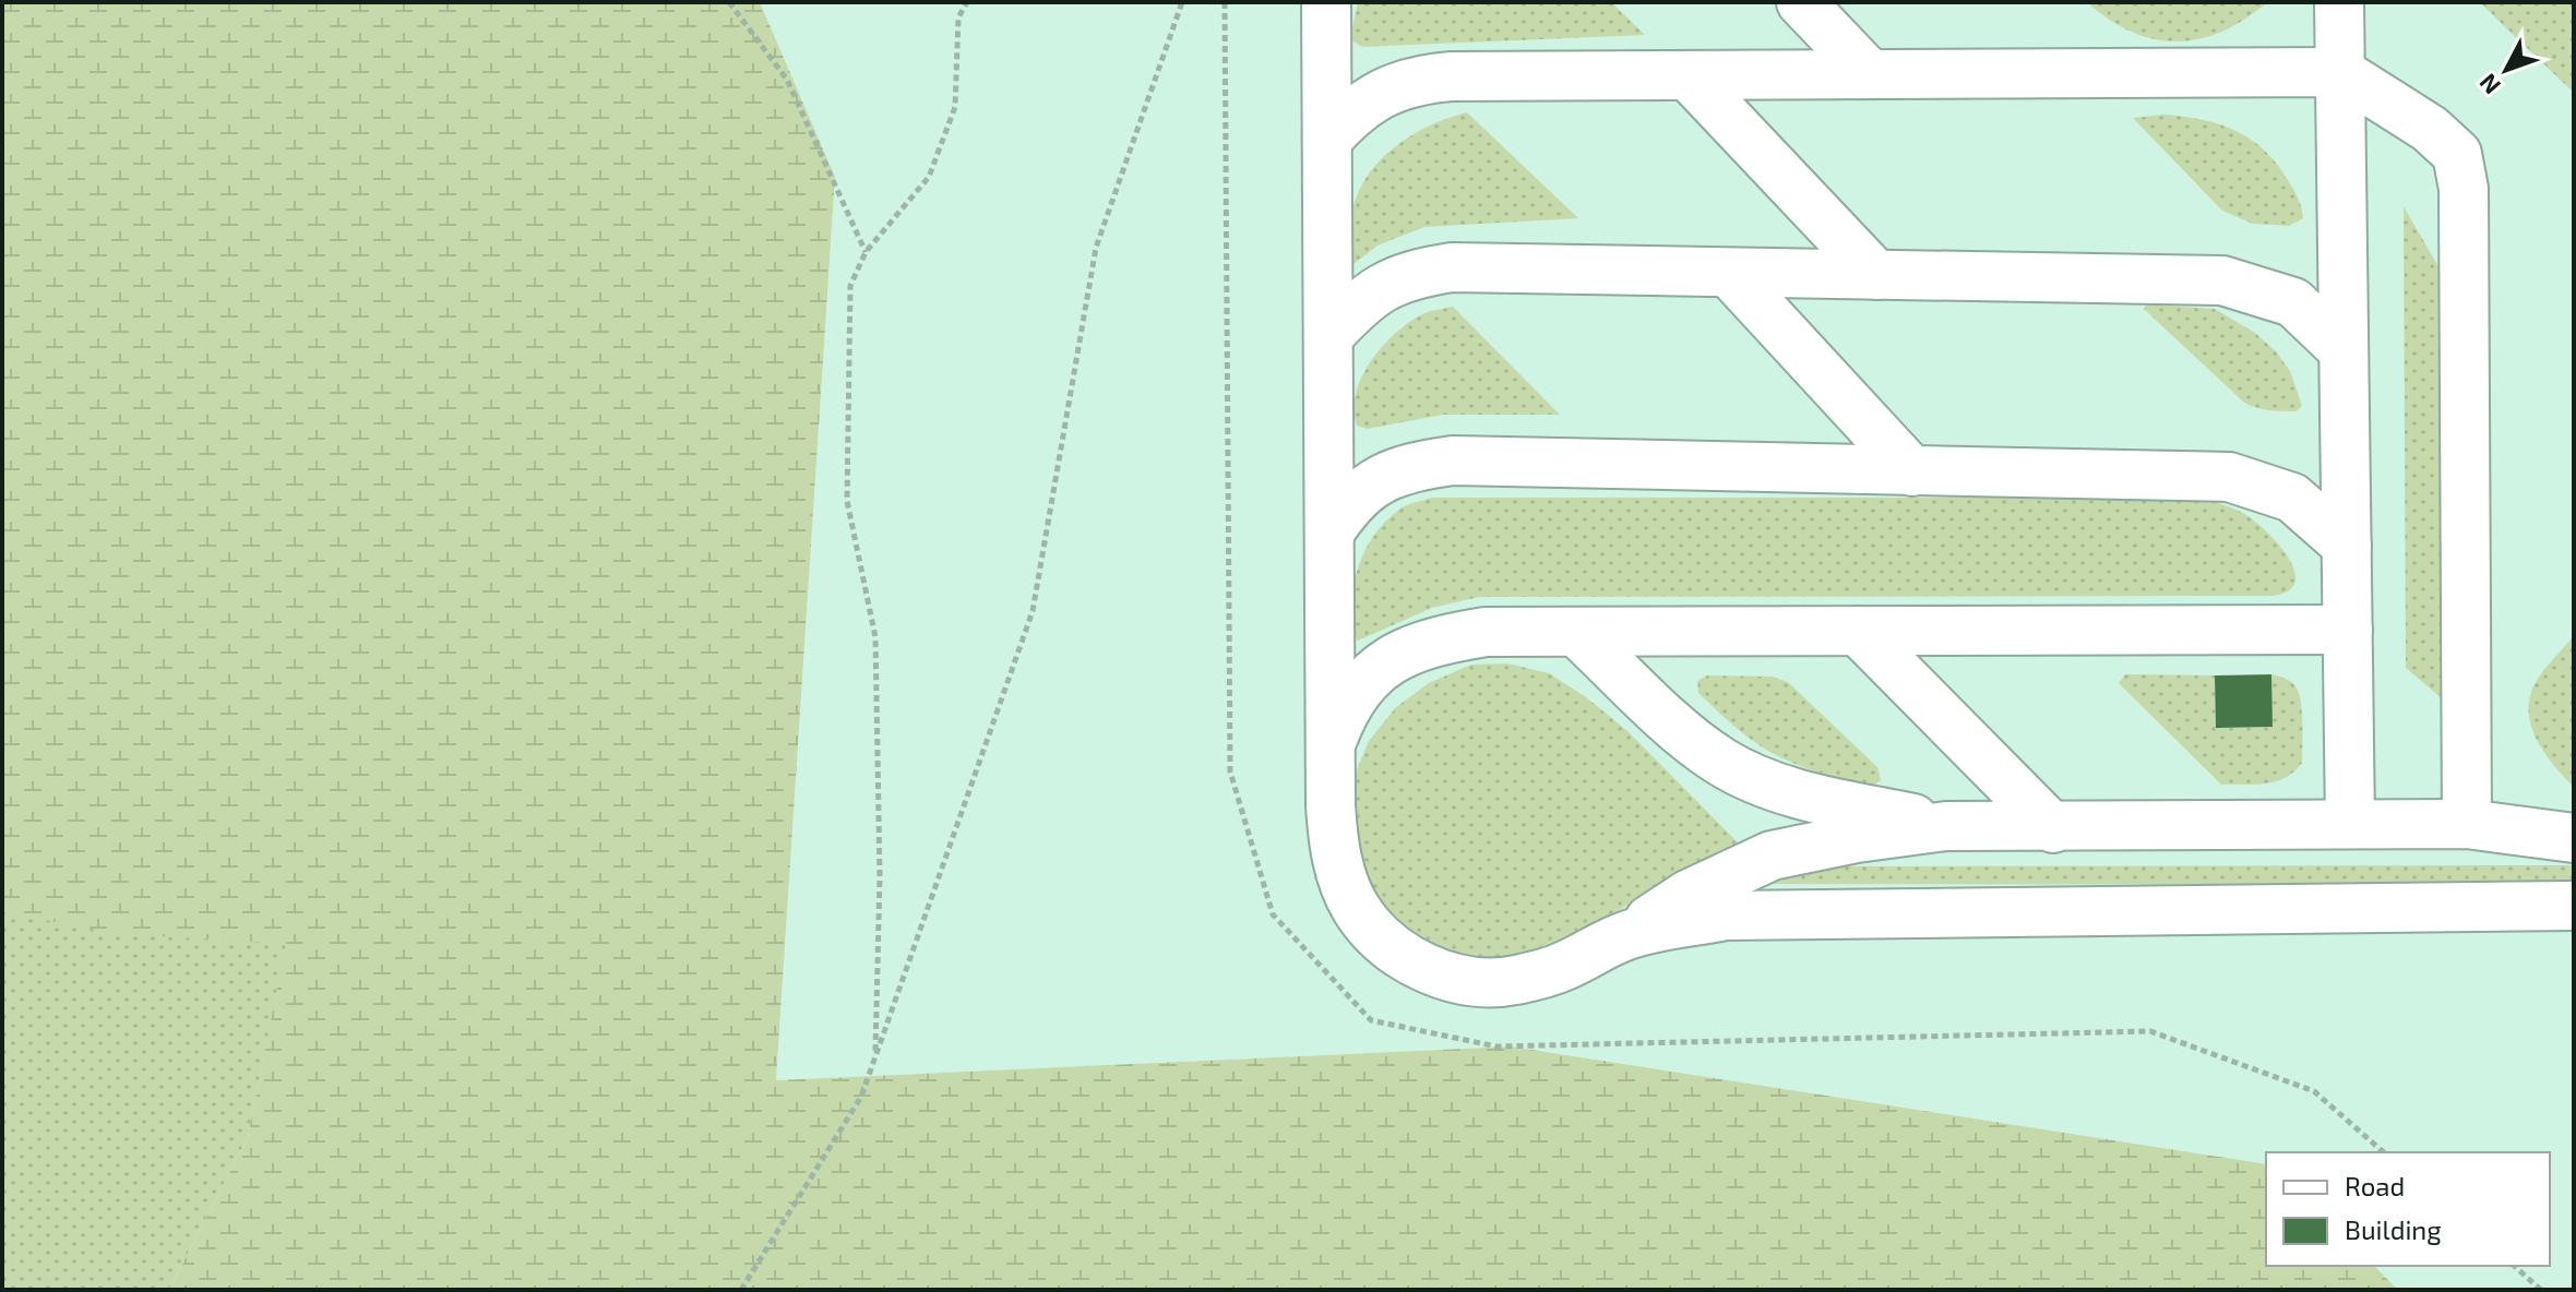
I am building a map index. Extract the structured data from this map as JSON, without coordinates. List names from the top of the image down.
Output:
{
  "legend": ["Road", "Building"],
  "north": "bottom left"
}
